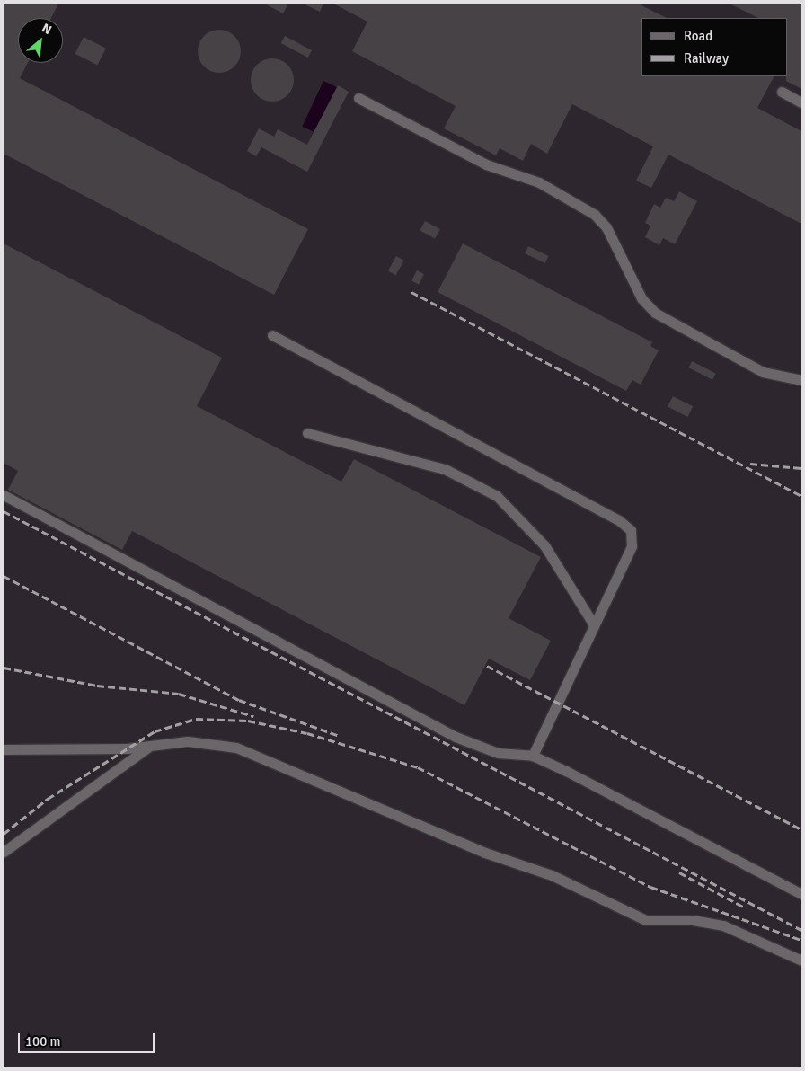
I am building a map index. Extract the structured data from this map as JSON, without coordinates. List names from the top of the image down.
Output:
{
  "legend": ["Road", "Railway"],
  "scale_bar": "100 m",
  "north": "top right"
}
